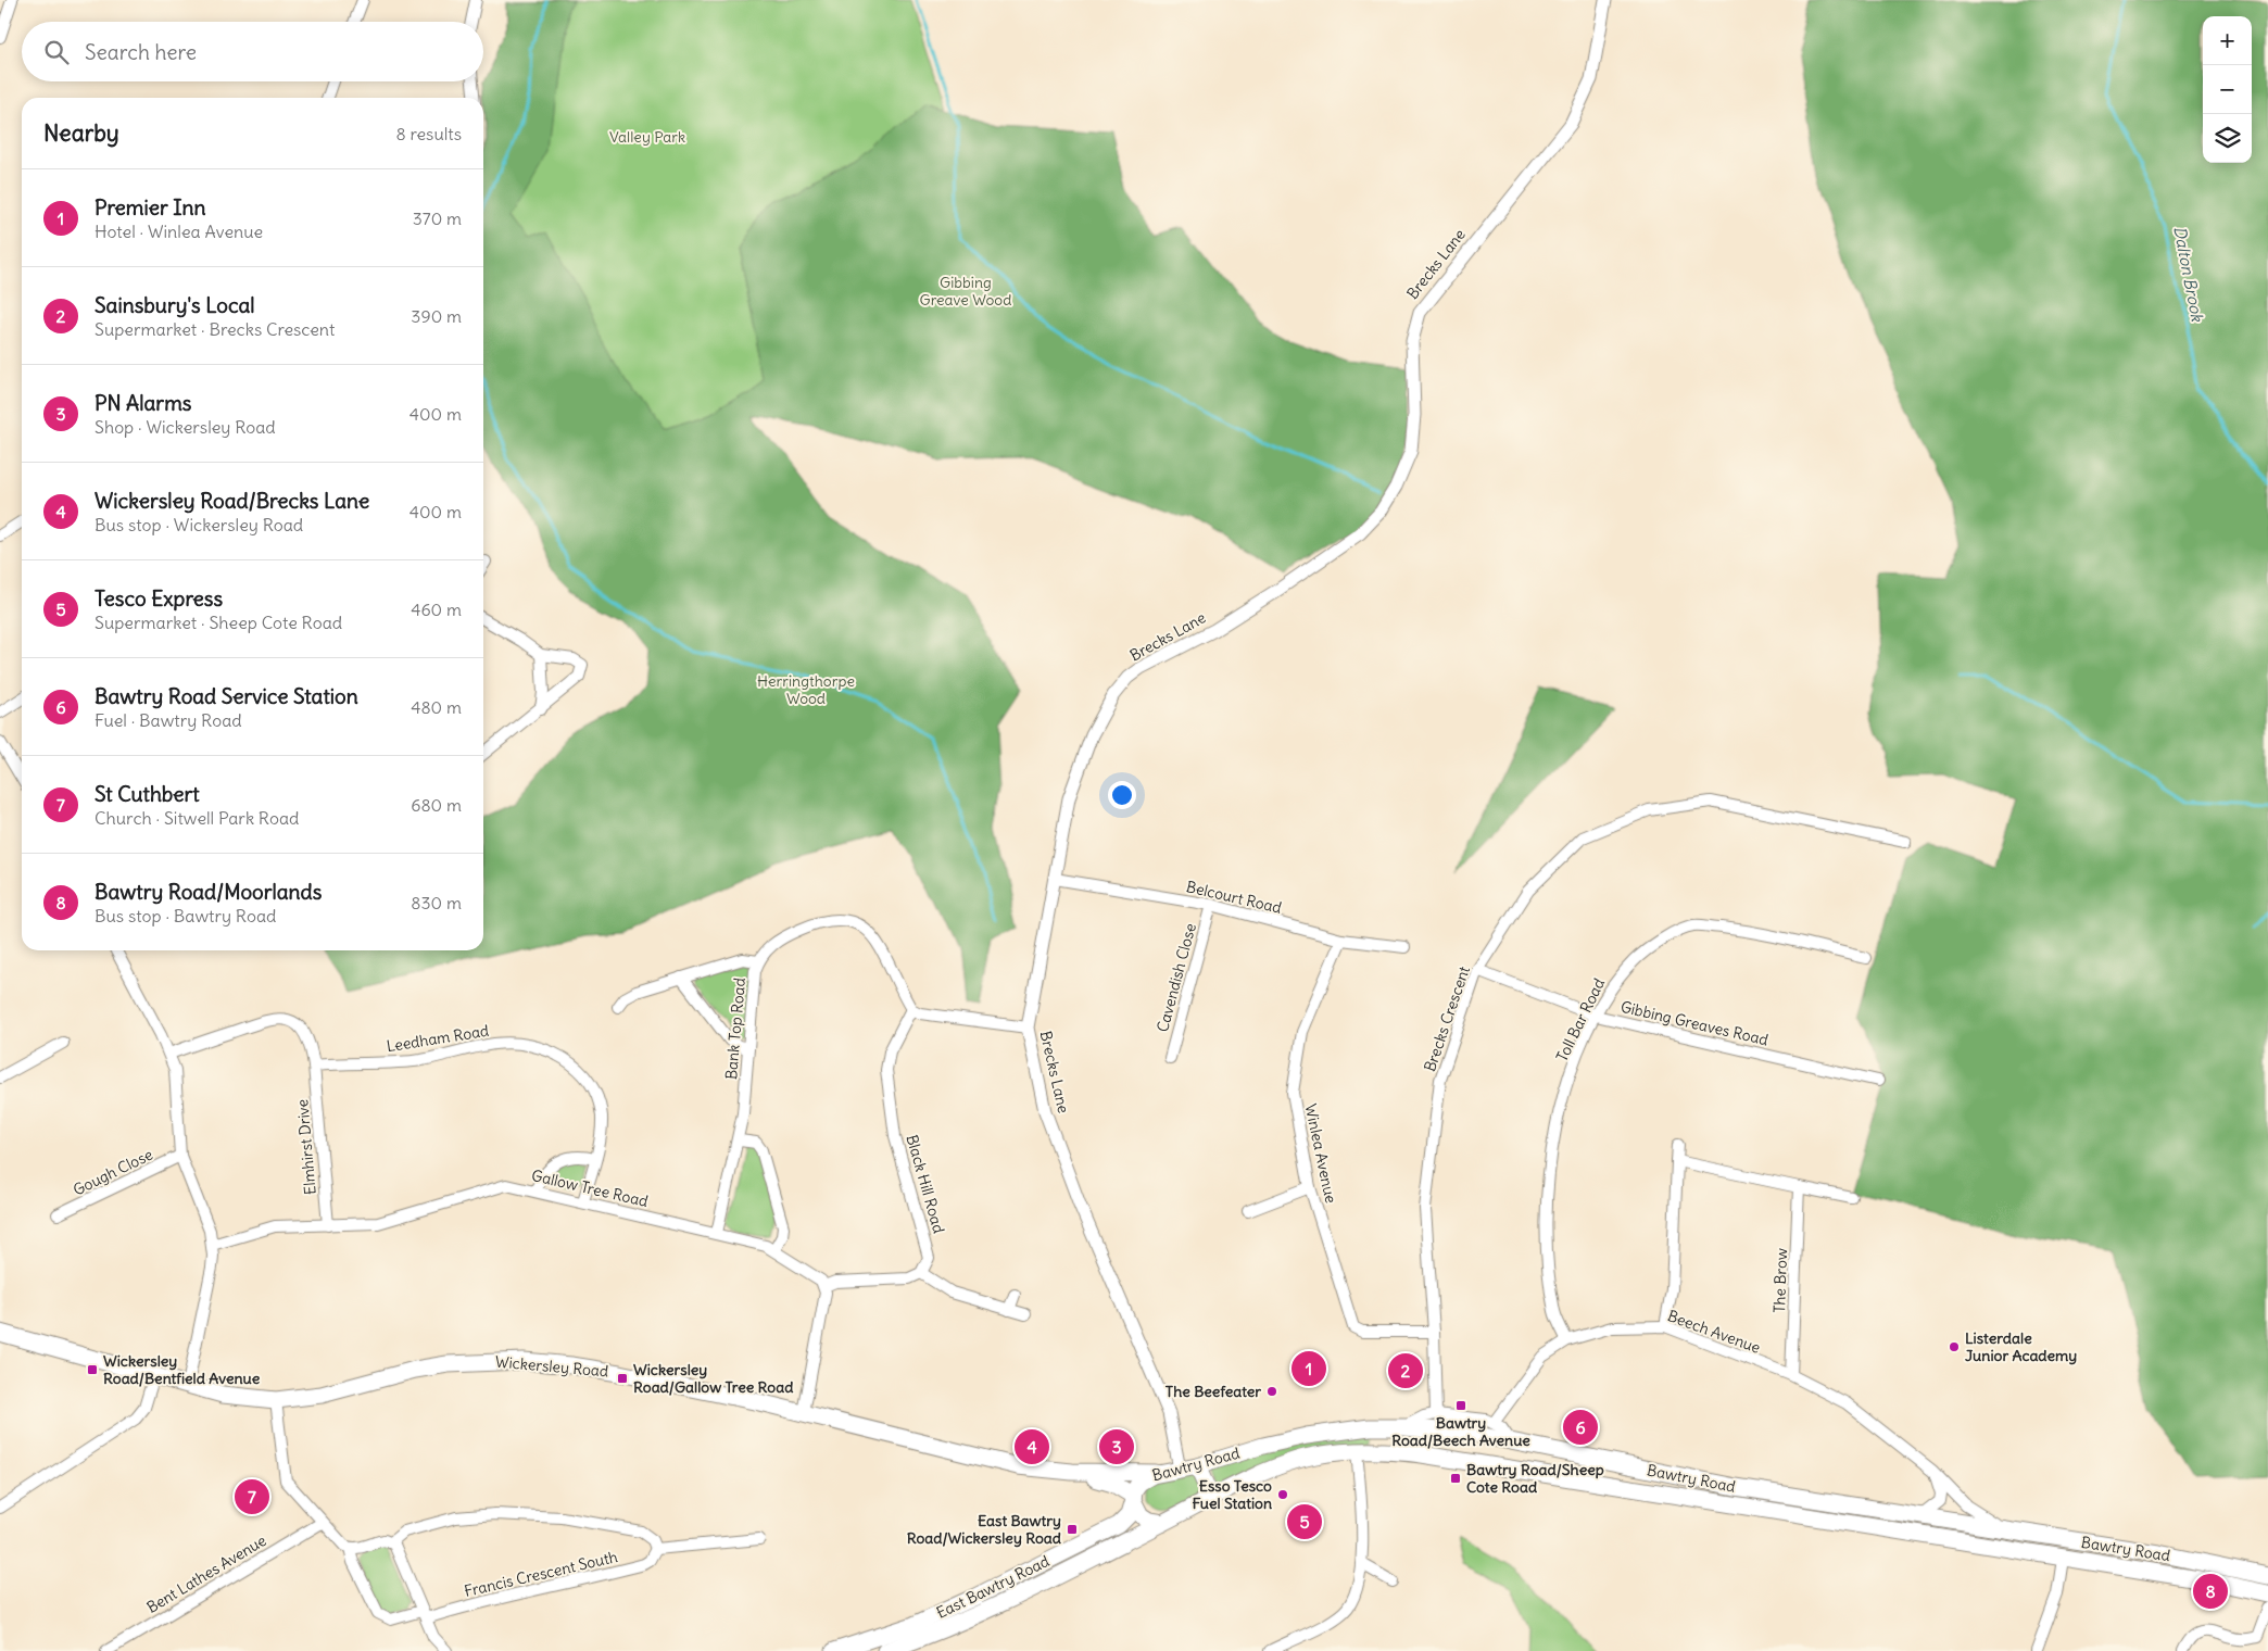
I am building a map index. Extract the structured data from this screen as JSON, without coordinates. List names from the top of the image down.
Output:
{
  "streets": {
    "main road": ["Wickersley Road", "Bawtry Road", "East Bawtry Road"],
    "street": [
      "Brecks Lane",
      "Belcourt Road",
      "Cavendish Close",
      "Brecks Crescent",
      "Toll Bar Road",
      "Gibbing Greaves Road",
      "Bank Top Road",
      "Leedham Road",
      "Elmhirst Drive",
      "Winlea Avenue",
      "Gough Close",
      "Black Hill Road",
      "Gallow Tree Road",
      "The Brow",
      "Beech Avenue",
      "Bent Lathes Avenue",
      "Francis Crescent South"
    ]
  },
  "crossings": [
    ["Brecks Lane", "Belcourt Road"],
    ["Brecks Lane", "Bawtry Road"],
    ["Belcourt Road", "Cavendish Close"],
    ["Belcourt Road", "Winlea Avenue"],
    ["Brecks Crescent", "Gibbing Greaves Road"],
    ["Brecks Crescent", "Winlea Avenue"],
    ["Toll Bar Road", "Gibbing Greaves Road"],
    ["Toll Bar Road", "Beech Avenue"],
    ["Bank Top Road", "Black Hill Road"],
    ["Bank Top Road", "Gallow Tree Road"],
    ["Leedham Road", "Elmhirst Drive"],
    ["Leedham Road", "Gallow Tree Road"],
    ["Elmhirst Drive", "Gallow Tree Road"],
    ["The Brow", "Beech Avenue"],
    ["Beech Avenue", "Bawtry Road"],
    ["Wickersley Road", "Bawtry Road"],
    ["Wickersley Road", "East Bawtry Road"],
    ["Bawtry Road", "East Bawtry Road"]
  ],
  "water": ["Dalton Brook"],
  "parks": ["Valley Park", "Gibbing Greave Wood", "Herringthorpe Wood"],
  "places": {
    "other": ["Listerdale Junior Academy", "The Beefeater", "Esso Tesco Fuel Station"],
    "transit": [
      "Wickersley Road/Bentfield Avenue",
      "Wickersley Road/Gallow Tree Road",
      "Bawtry Road/Beech Avenue",
      "Bawtry Road/Sheep Cote Road",
      "East Bawtry Road/Wickersley Road"
    ]
  },
  "page": {
    "map_buttons": ["+", "−"],
    "search": "Search here",
    "heading": ["Nearby", "8 results"],
    "list": [
      {
        "mark": "1",
        "name": "Premier Inn",
        "note": "Hotel · Winlea Avenue",
        "value": "370 m"
      },
      {
        "mark": "2",
        "name": "Sainsbury's Local",
        "note": "Supermarket · Brecks Crescent",
        "value": "390 m"
      },
      {
        "mark": "3",
        "name": "PN Alarms",
        "note": "Shop · Wickersley Road",
        "value": "400 m"
      },
      {
        "mark": "4",
        "name": "Wickersley Road/Brecks Lane",
        "note": "Bus stop · Wickersley Road",
        "value": "400 m"
      },
      {
        "mark": "5",
        "name": "Tesco Express",
        "note": "Supermarket · Sheep Cote Road",
        "value": "460 m"
      },
      {
        "mark": "6",
        "name": "Bawtry Road Service Station",
        "note": "Fuel · Bawtry Road",
        "value": "480 m"
      },
      {
        "mark": "7",
        "name": "St Cuthbert",
        "note": "Church · Sitwell Park Road",
        "value": "680 m"
      },
      {
        "mark": "8",
        "name": "Bawtry Road/Moorlands",
        "note": "Bus stop · Bawtry Road",
        "value": "830 m"
      }
    ],
    "pins": [
      "1",
      "2",
      "6",
      "3",
      "4",
      "7",
      "5",
      "8"
    ]
  }
}
